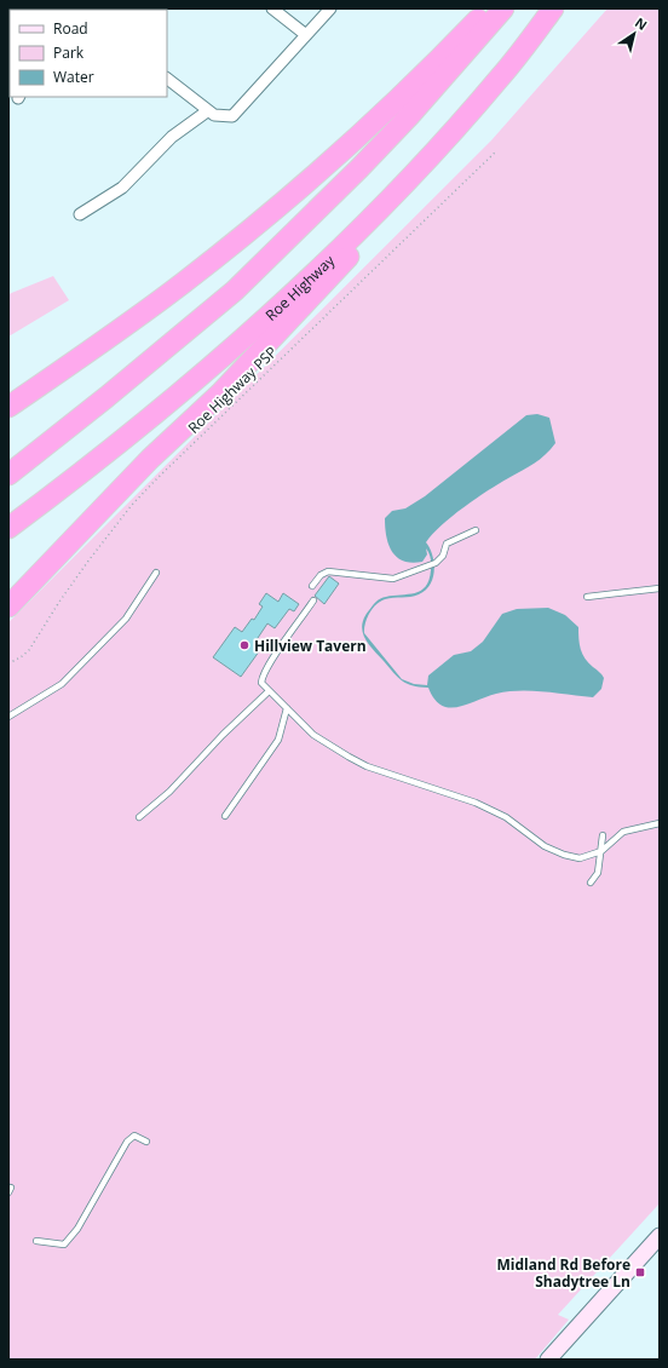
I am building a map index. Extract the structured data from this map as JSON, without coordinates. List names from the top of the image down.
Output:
{
  "streets": {
    "highway": ["Roe Highway"],
    "path": ["Roe Highway PSP"]
  },
  "places": {
    "other": ["Hillview Tavern"],
    "transit": ["Midland Rd Before Shadytree Ln"]
  },
  "legend": ["Road", "Park", "Water"],
  "north": "top right"
}
